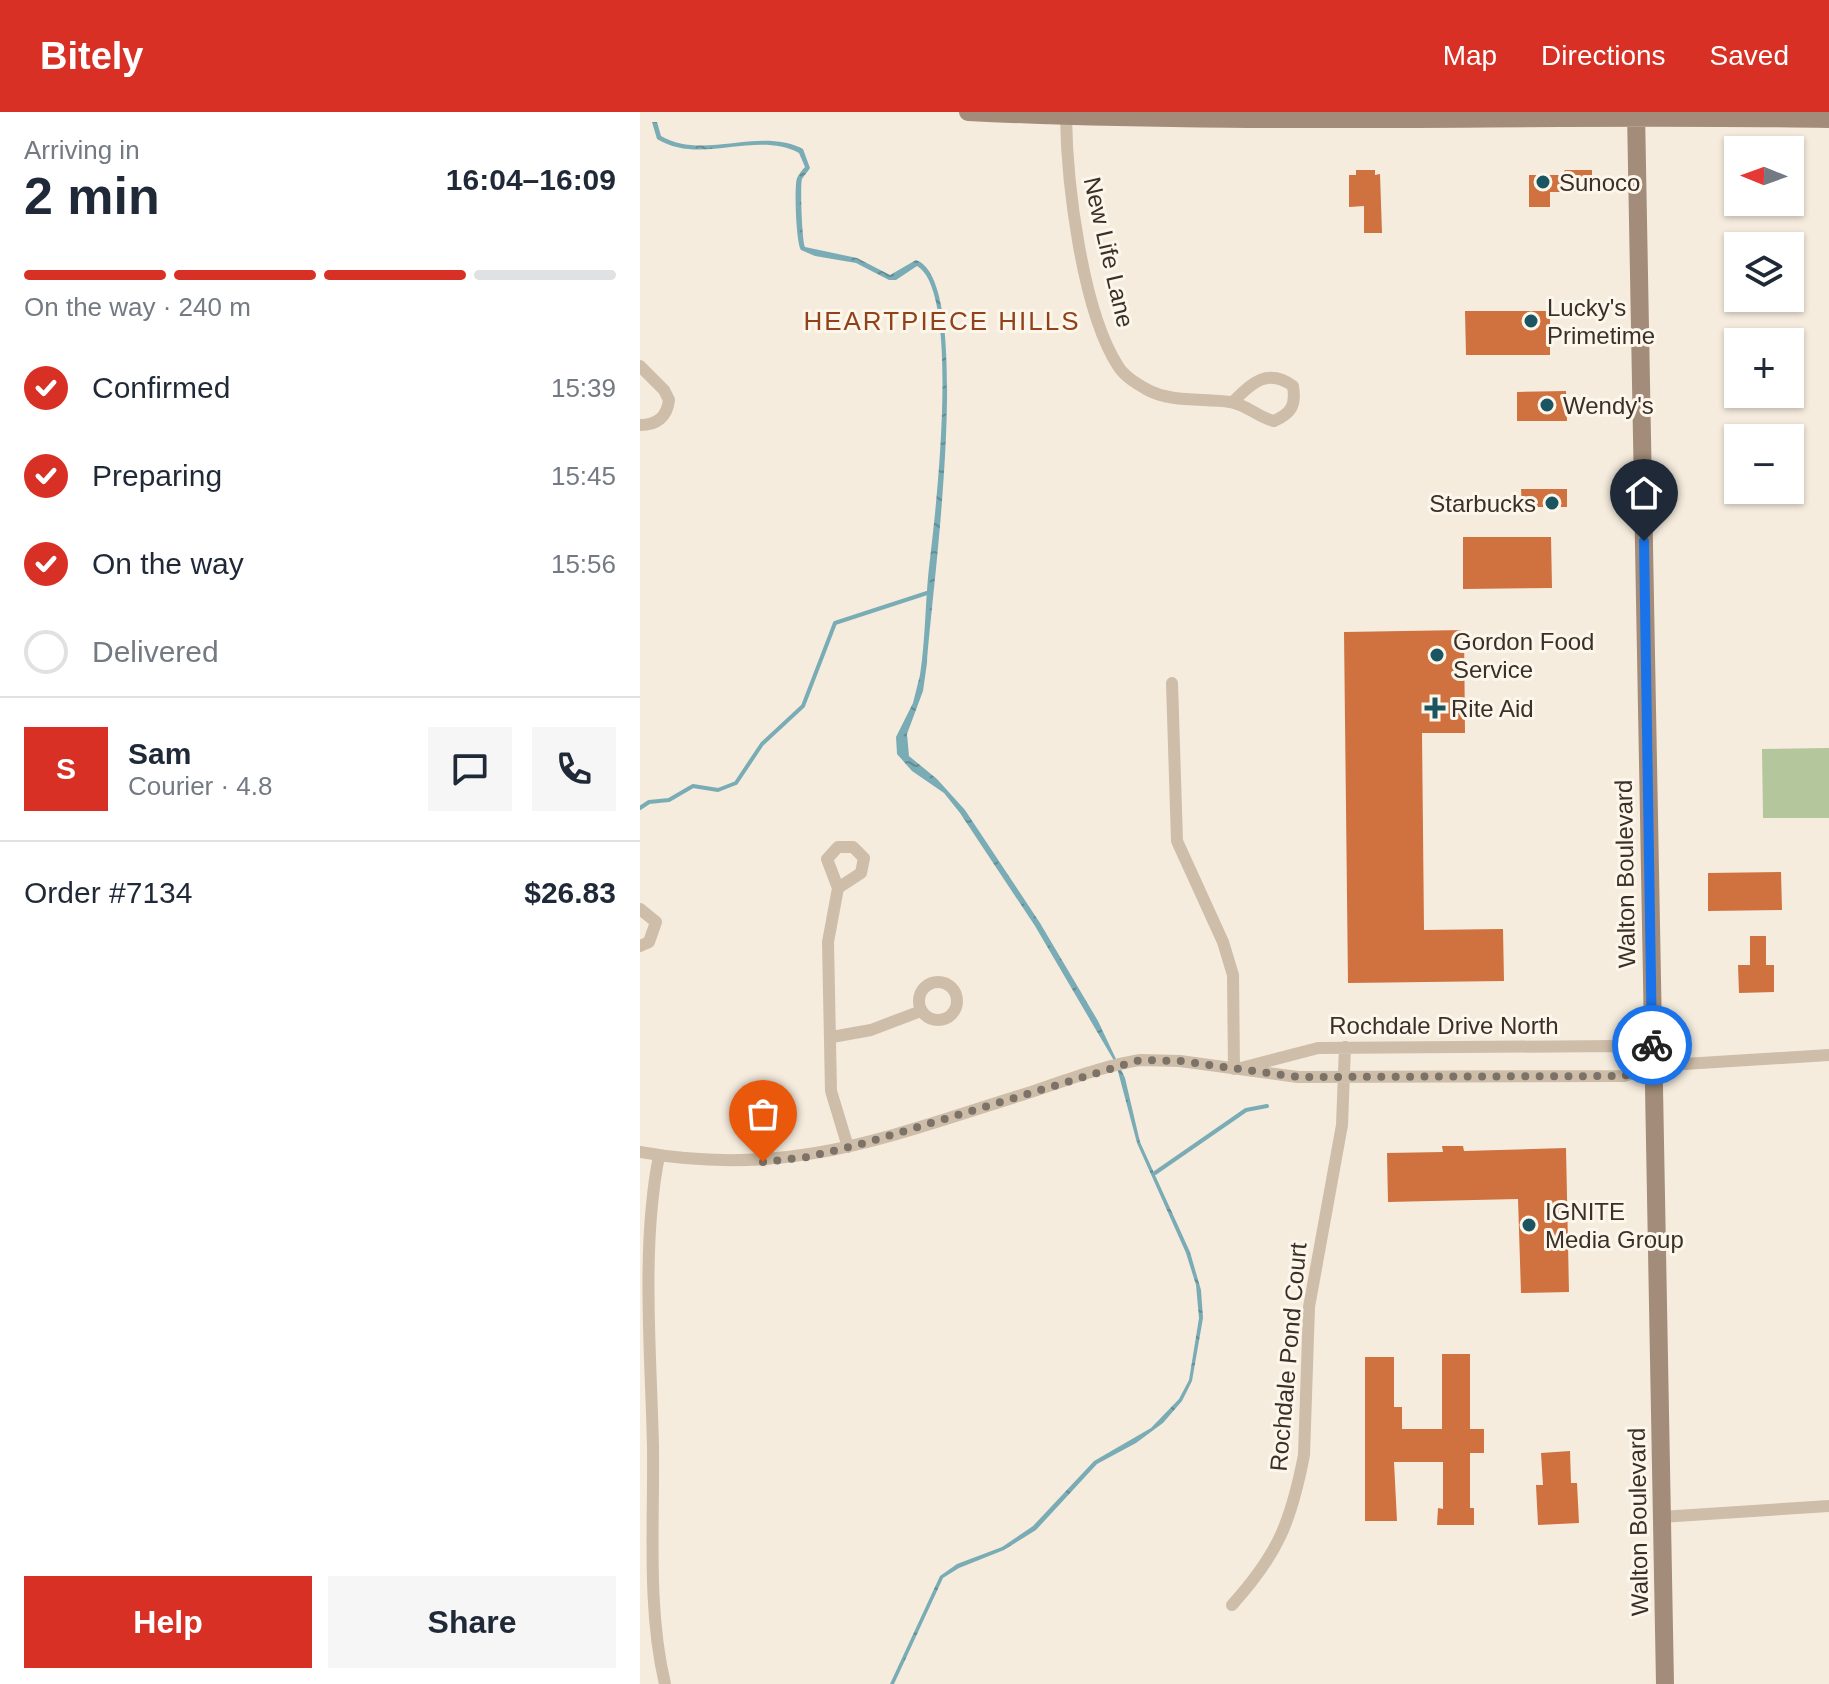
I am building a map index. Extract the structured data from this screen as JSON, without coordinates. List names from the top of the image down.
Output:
{
  "streets": {
    "main road": ["Walton Boulevard"],
    "street": ["New Life Lane", "Rochdale Drive North", "Rochdale Pond Court"]
  },
  "crossings": [
    ["Walton Boulevard", "Rochdale Drive North"],
    ["Rochdale Drive North", "Rochdale Pond Court"]
  ],
  "districts": ["HEARTPIECE HILLS"],
  "places": {
    "other": [
      "Sunoco",
      "Lucky's Primetime",
      "Wendy's",
      "Starbucks",
      "Gordon Food Service",
      "IGNITE Media Group"
    ],
    "health": ["Rite Aid"]
  },
  "north": "left",
  "page": {
    "header": "Bitely",
    "nav": ["Map", "Directions", "Saved"],
    "heading": ["2 min", "Arriving in", "16:04–16:09"],
    "panel": [
      "Sam",
      "Courier · 4.8",
      "Order #7134",
      "$26.83"
    ],
    "map_buttons": ["+", "−"],
    "bar": "On the way · 240 m",
    "list": [
      ["Confirmed", "15:39"],
      ["Preparing", "15:45"],
      ["On the way", "15:56"],
      "Delivered"
    ],
    "round": "S",
    "buttons": ["Help", "Share"]
  }
}
